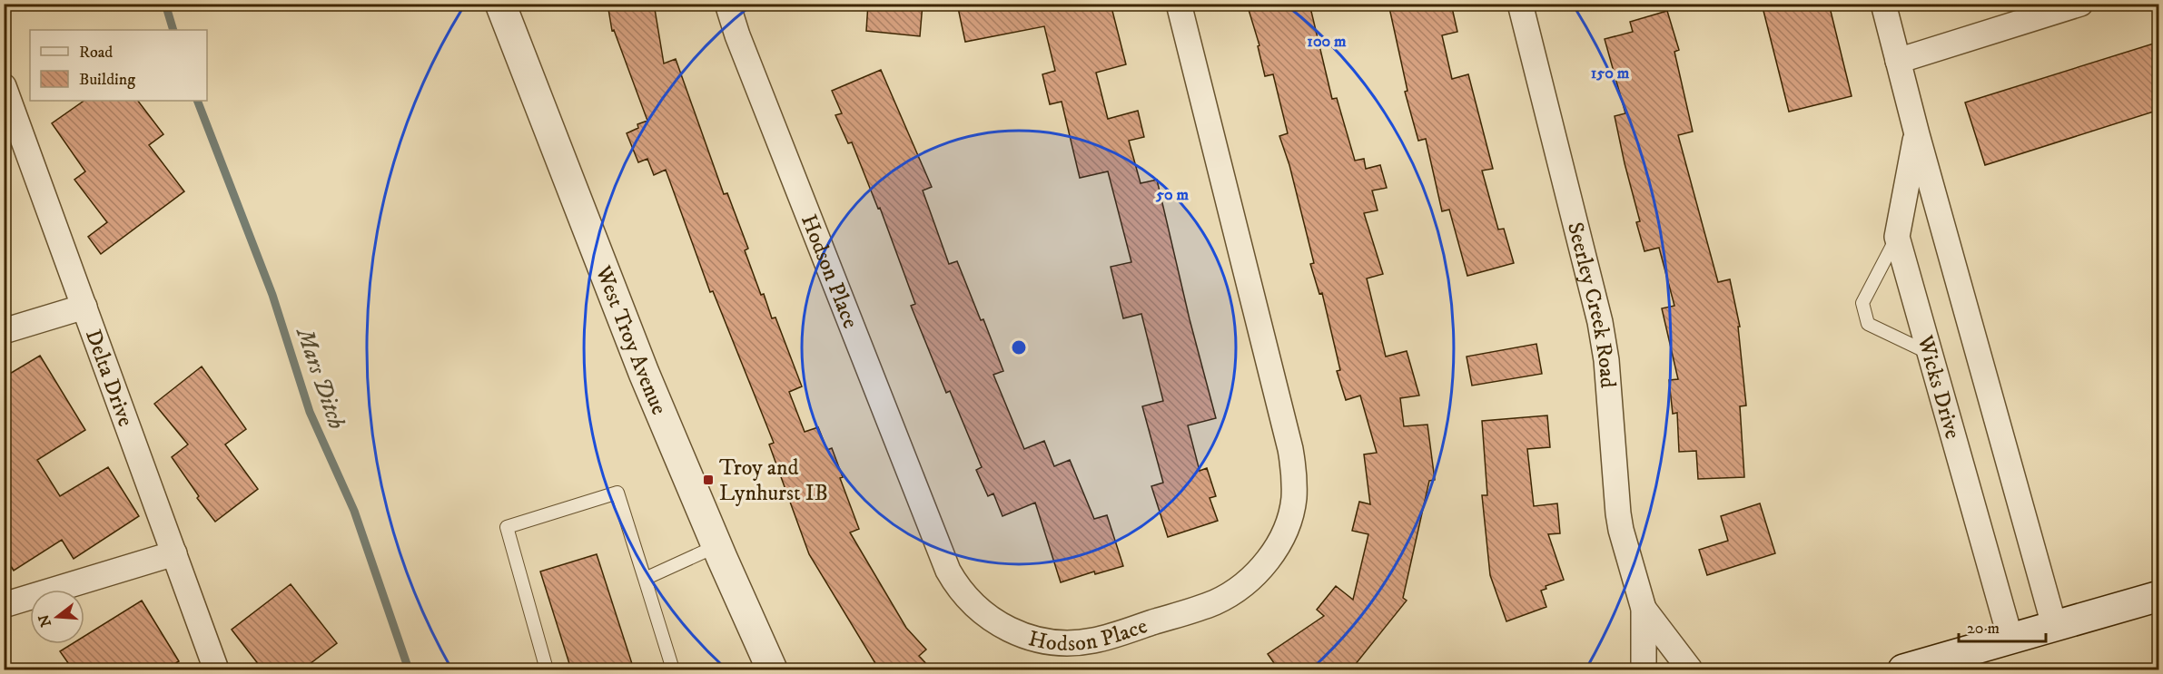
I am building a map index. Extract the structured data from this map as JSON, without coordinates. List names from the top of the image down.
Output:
{
  "streets": {
    "street": [
      "Hodson Place",
      "Seerley Creek Road",
      "West Troy Avenue",
      "Delta Drive",
      "Wicks Drive"
    ]
  },
  "water": ["Mars Ditch"],
  "places": {
    "transit": ["Troy and Lynhurst IB"]
  },
  "legend": ["Road", "Building"],
  "scale_bar": "20 m",
  "north": "left",
  "rings": ["100 m", "150 m", "50 m"]
}
